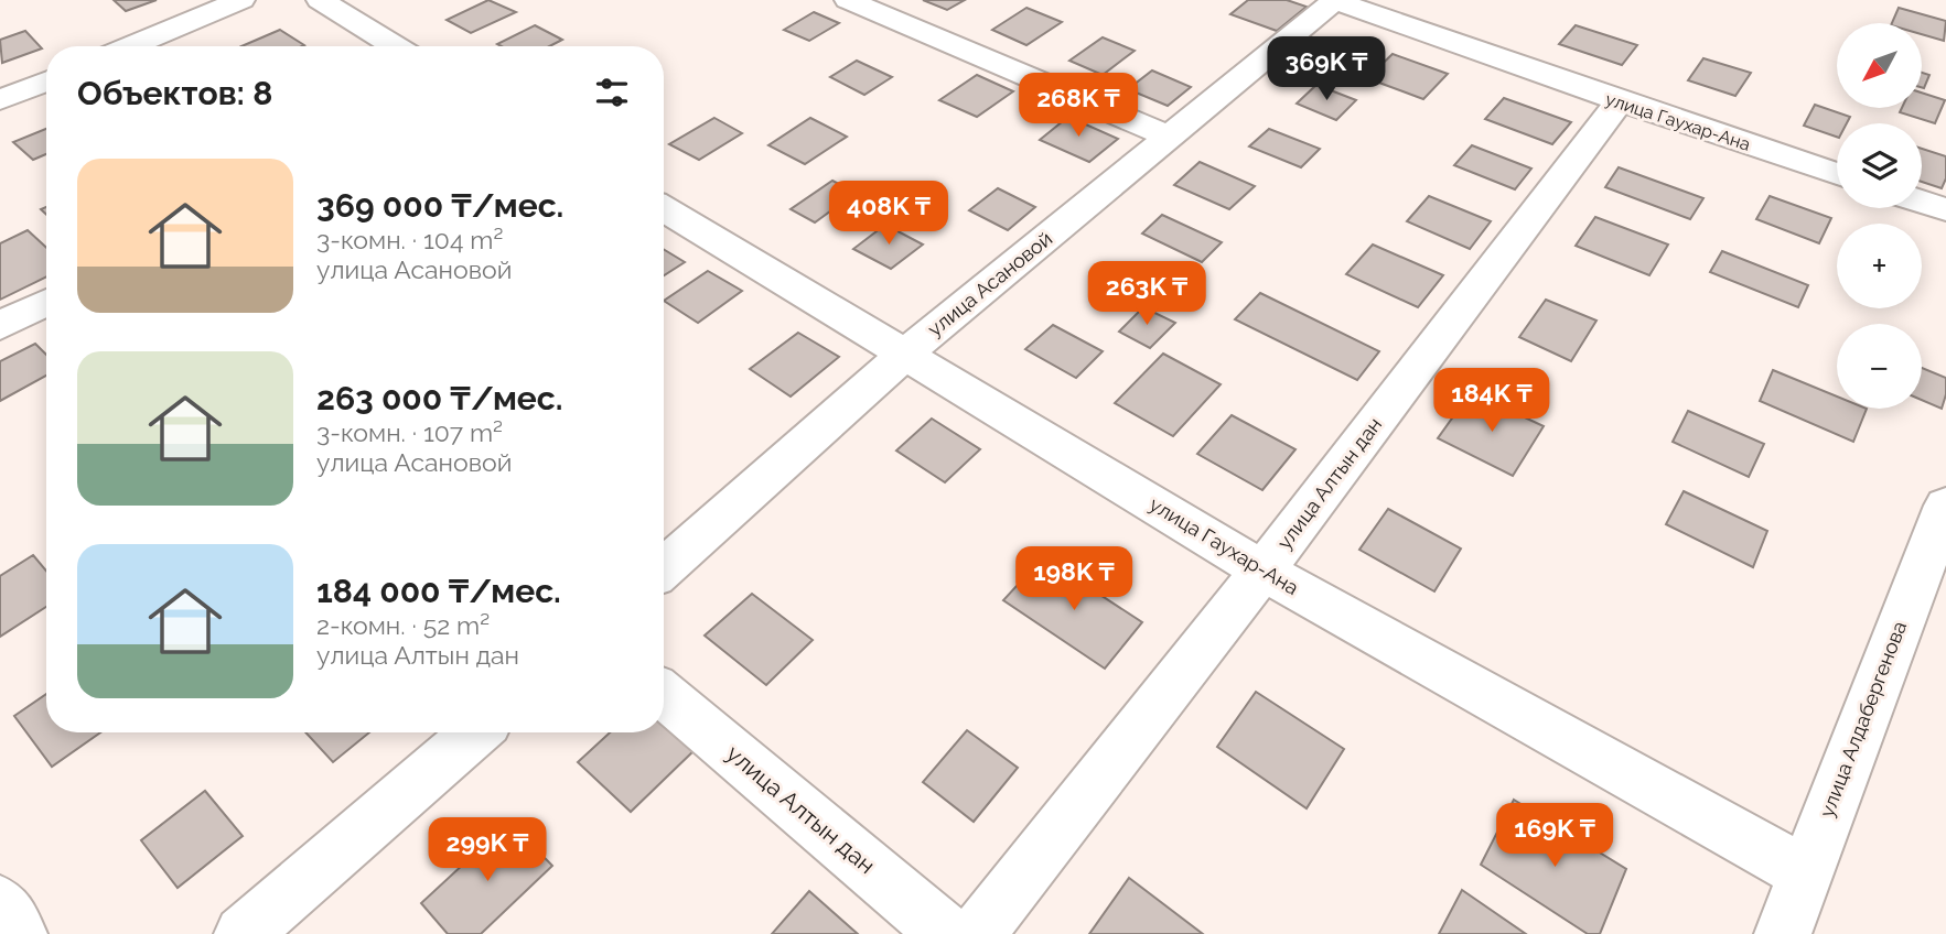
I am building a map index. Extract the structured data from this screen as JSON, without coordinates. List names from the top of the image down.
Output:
{
  "streets": {
    "street": [
      "улица Гаухар-Ана",
      "улица Асановой",
      "улица Алтын дан",
      "улица Алдабергенова"
    ]
  },
  "crossings": [
    ["улица Гаухар-Ана", "улица Асановой"],
    ["улица Гаухар-Ана", "улица Алтын дан"],
    ["улица Гаухар-Ана", "улица Алдабергенова"]
  ],
  "north": "bottom left",
  "page": {
    "map_buttons": ["+", "−"],
    "price": [
      "369K ₸",
      "268K ₸",
      "408K ₸",
      "263K ₸",
      "184K ₸",
      "198K ₸",
      "169K ₸",
      "299K ₸"
    ],
    "heading": "Объектов: 8",
    "list": [
      {
        "name": "369 000 ₸/мес.",
        "note": "3-комн. · 104 m² · улица Асановой"
      },
      {
        "name": "263 000 ₸/мес.",
        "note": "3-комн. · 107 m² · улица Асановой"
      },
      {
        "name": "184 000 ₸/мес.",
        "note": "2-комн. · 52 m² · улица Алтын дан"
      }
    ]
  }
}
